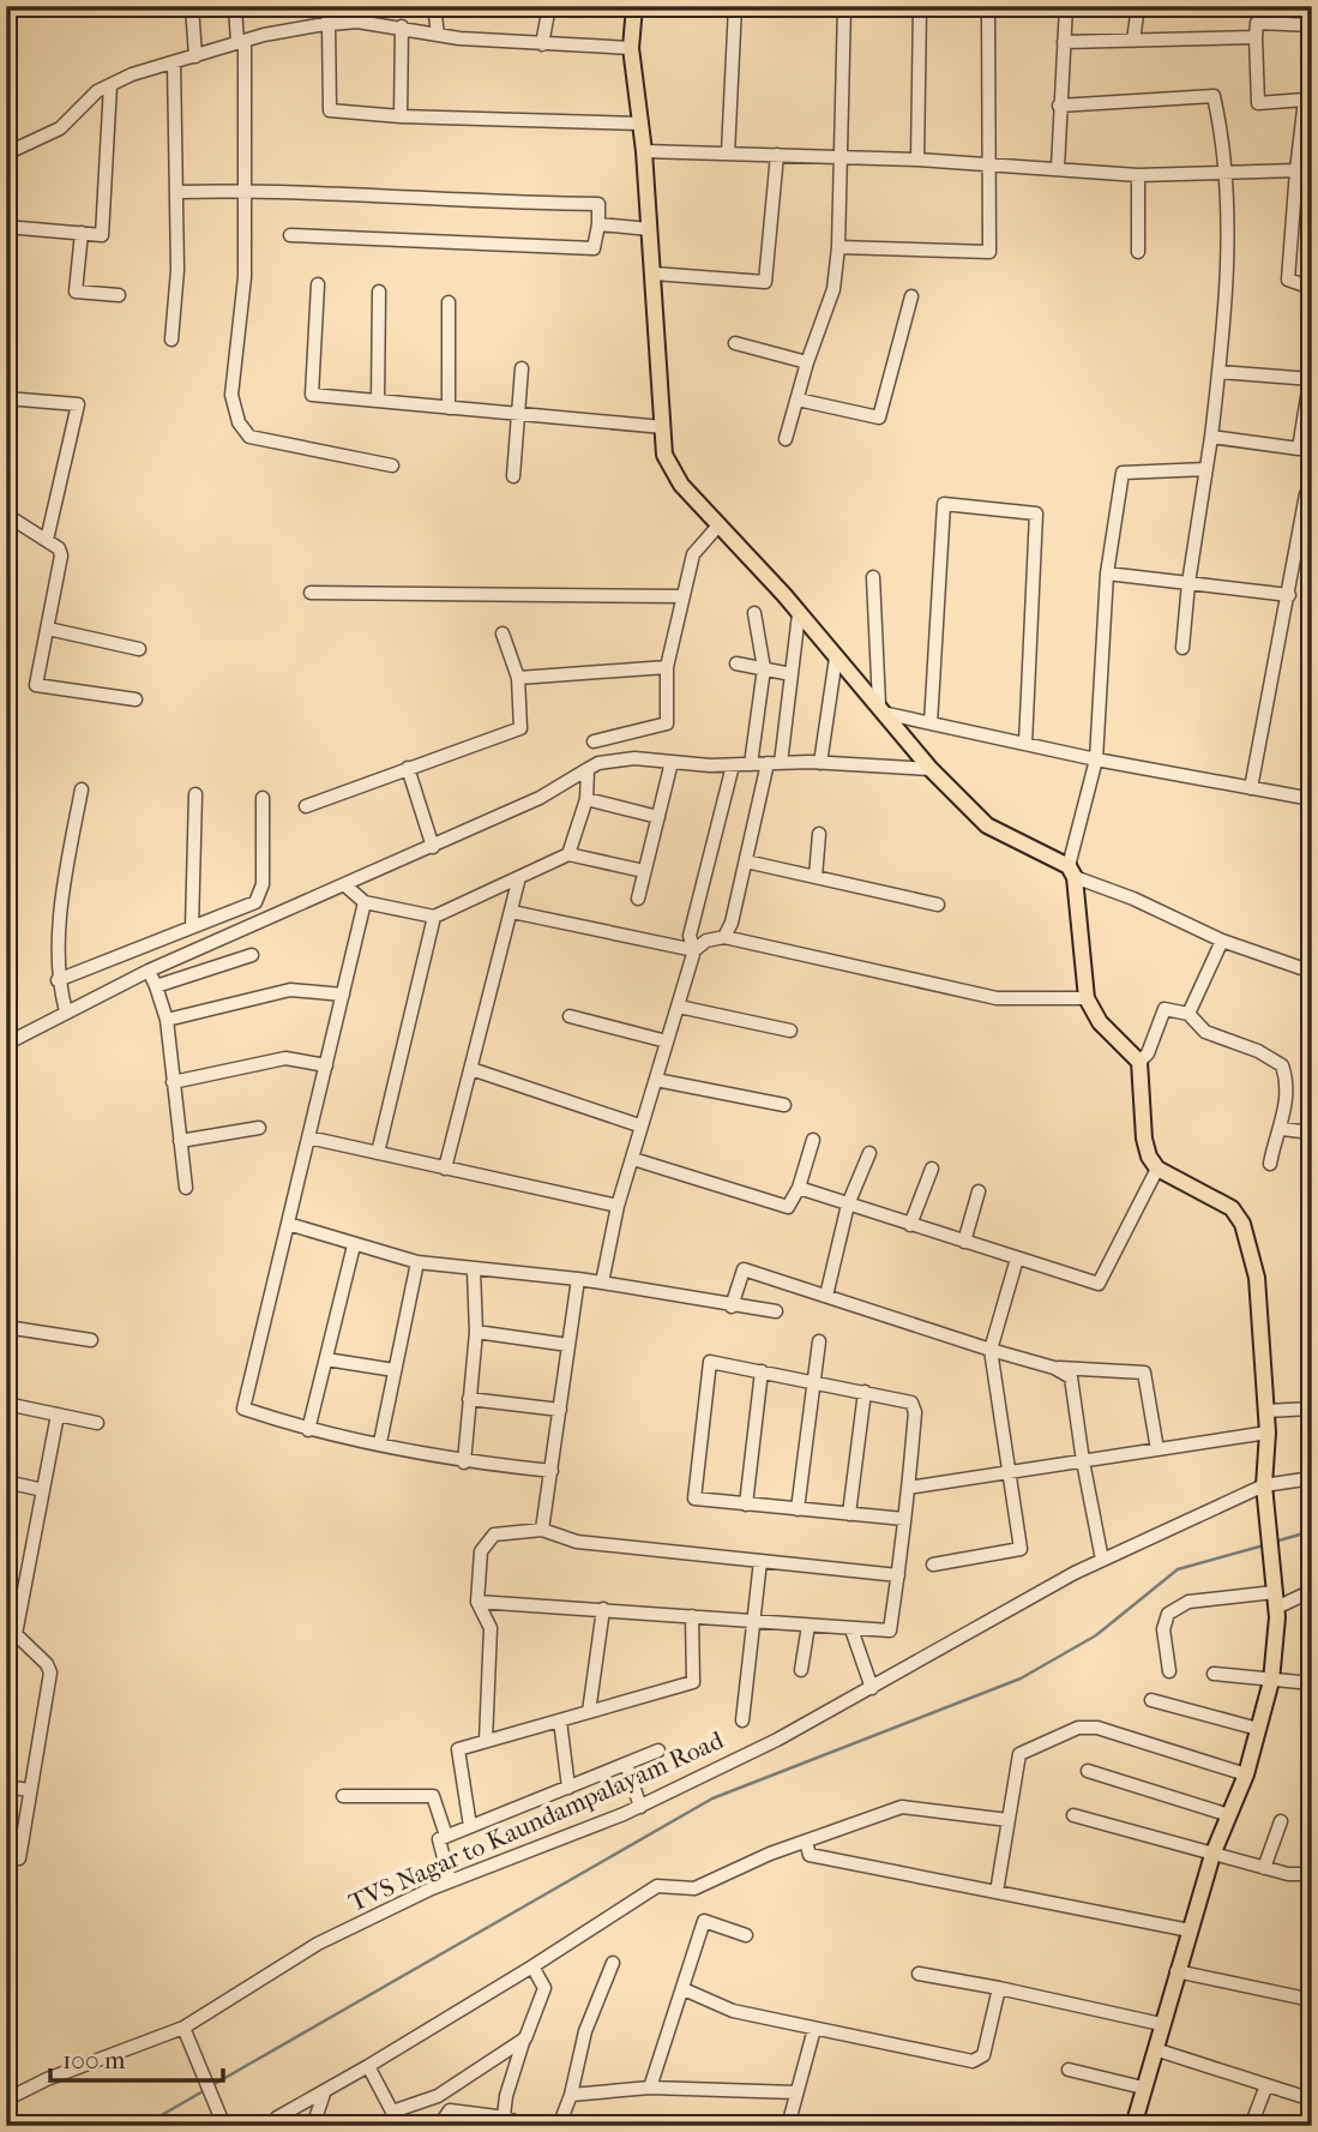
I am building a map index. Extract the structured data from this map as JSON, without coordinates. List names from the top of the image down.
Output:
{
  "streets": {
    "street": ["TVS Nagar to Kaundampalayam Road"]
  },
  "scale_bar": "100 m"
}
